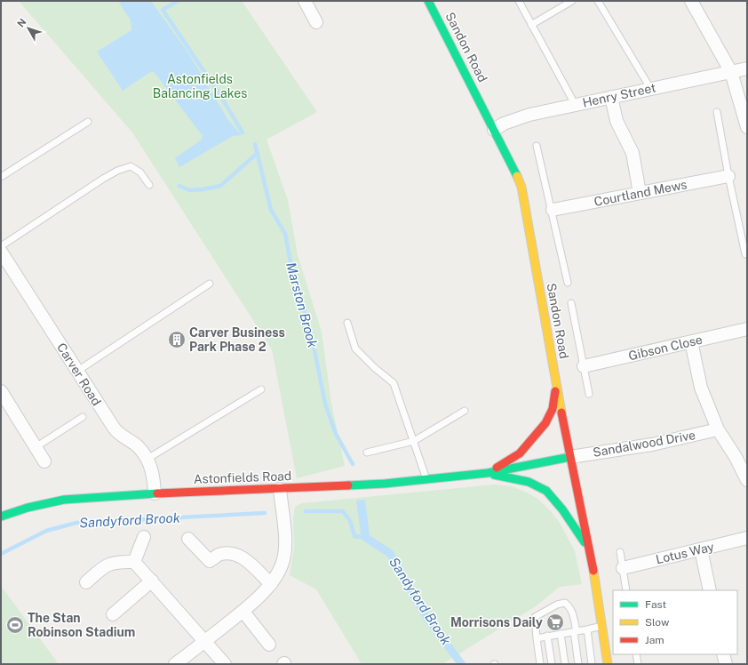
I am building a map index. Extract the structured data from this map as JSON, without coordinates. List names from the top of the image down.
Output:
{
  "streets": {
    "street": [
      "Sandon Road",
      "Henry Street",
      "Courtland Mews",
      "Gibson Close",
      "Carver Road",
      "Sandalwood Drive",
      "Astonfields Road",
      "Lotus Way"
    ]
  },
  "crossings": [
    ["Sandon Road", "Henry Street"],
    ["Sandon Road", "Sandalwood Drive"],
    ["Sandon Road", "Astonfields Road"],
    ["Carver Road", "Astonfields Road"],
    ["Sandalwood Drive", "Astonfields Road"]
  ],
  "water": ["Marston Brook", "Sandyford Brook"],
  "parks": ["Astonfields Balancing Lakes"],
  "places": {
    "building": ["Carver Business Park Phase 2"],
    "supermarket": ["Morrisons Daily"],
    "sports": ["The Stan Robinson Stadium"]
  },
  "legend": ["Fast", "Slow", "Jam"],
  "north": "top left"
}
